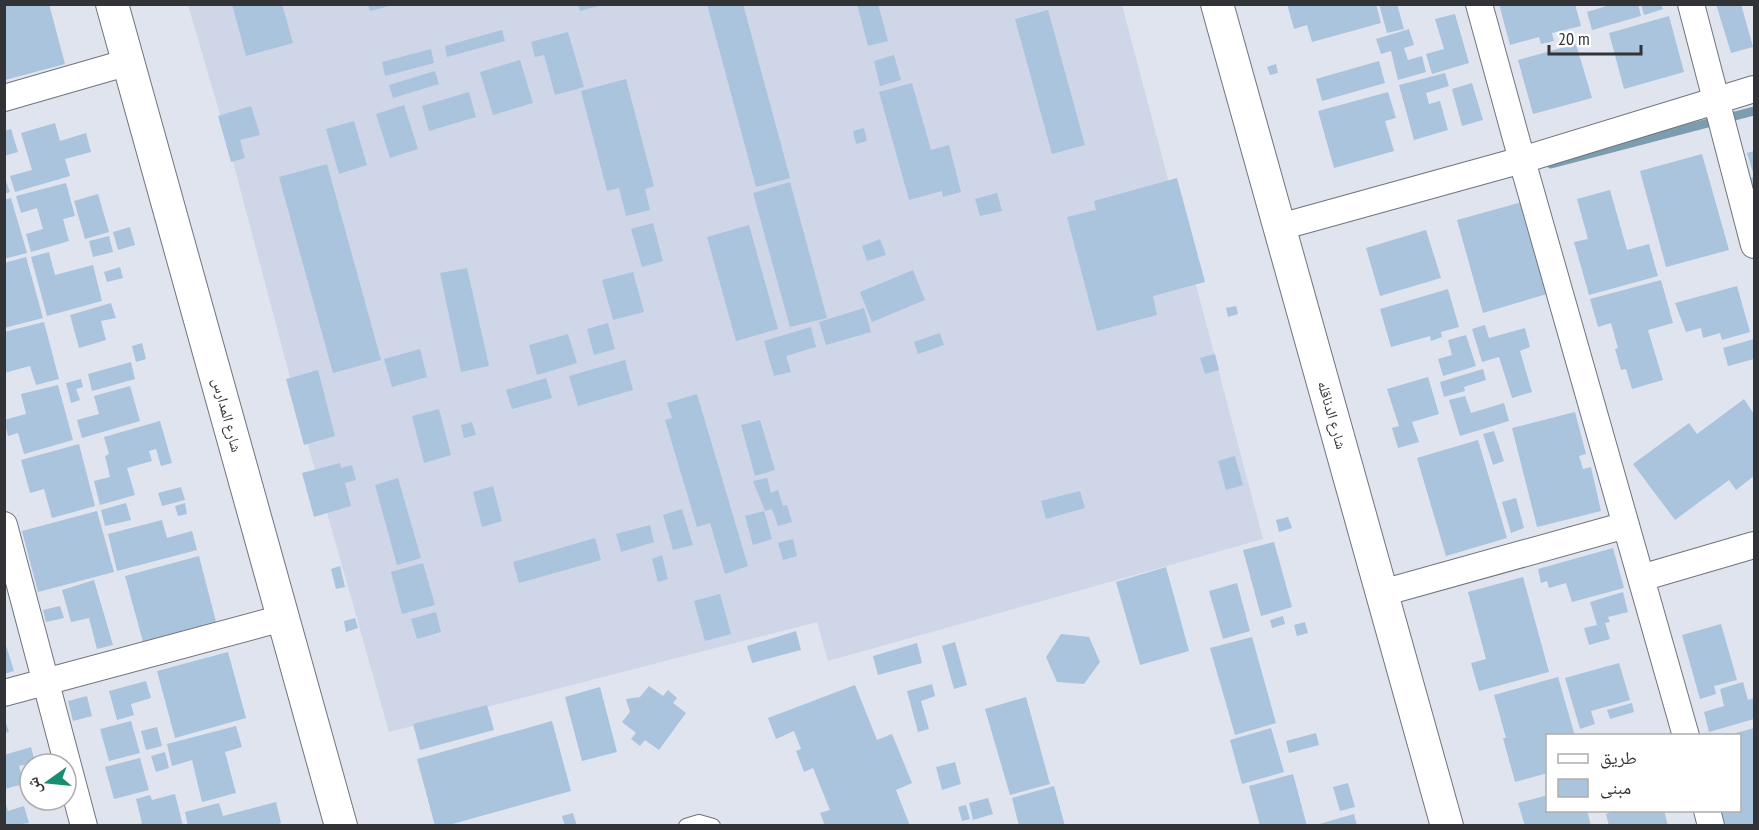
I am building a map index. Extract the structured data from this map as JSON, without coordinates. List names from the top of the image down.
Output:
{
  "streets": {
    "street": ["شارع المدارس", "شارع الدناقله"]
  },
  "legend": ["طريق", "مبنى"],
  "scale_bar": "20 m",
  "north": "left"
}
